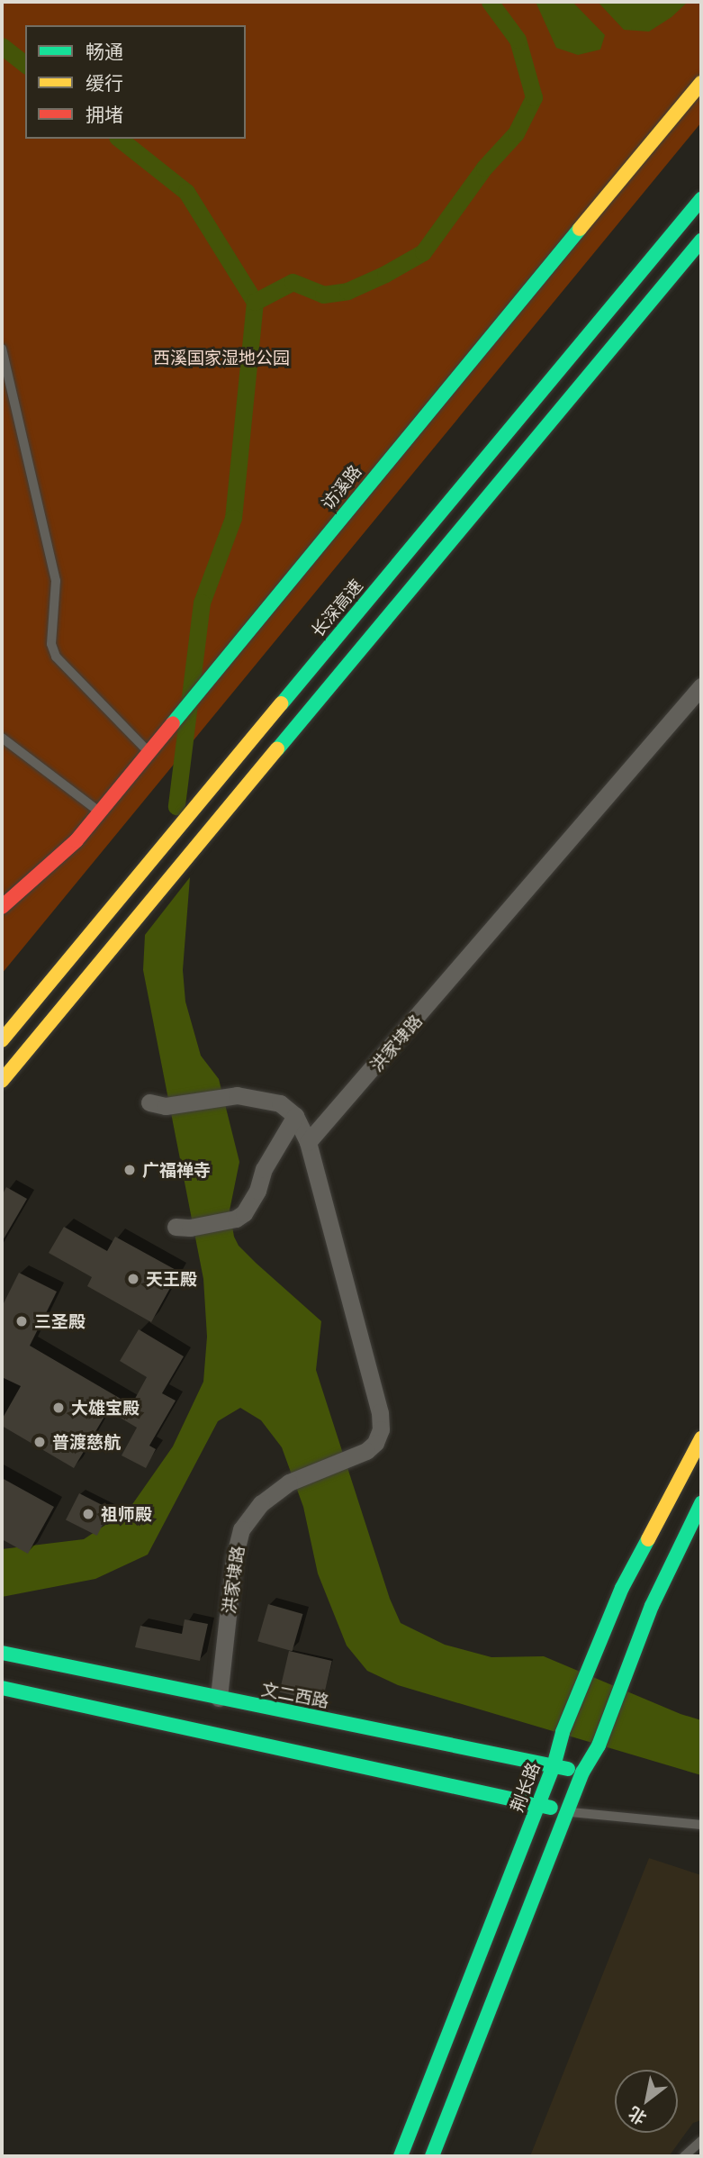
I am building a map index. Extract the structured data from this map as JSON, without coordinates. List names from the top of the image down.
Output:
{
  "streets": {
    "main road": [
      "访溪路",
      "长深高速",
      "文二西路",
      "荆长路"
    ],
    "street": ["洪家埭路"]
  },
  "crossings": [
    ["洪家埭路", "文二西路"],
    ["文二西路", "荆长路"]
  ],
  "parks": ["西溪国家湿地公园"],
  "places": [
    "广福禅寺",
    "天王殿",
    "三圣殿",
    "大雄宝殿",
    "普渡慈航",
    "祖师殿"
  ],
  "legend": ["畅通", "缓行", "拥堵"],
  "north": "bottom left"
}
